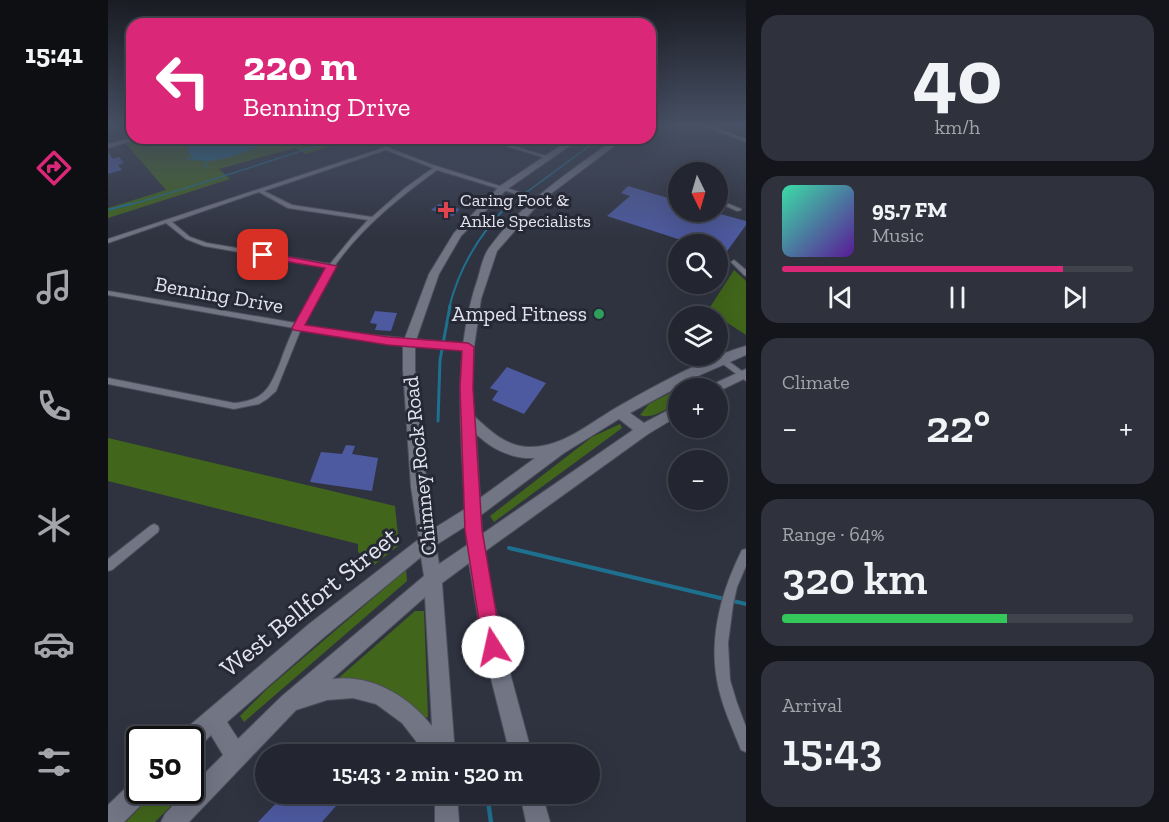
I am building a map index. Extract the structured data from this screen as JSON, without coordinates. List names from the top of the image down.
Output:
{
  "streets": {
    "main road": ["Chimney Rock Road", "West Bellfort Street"],
    "street": ["Benning Drive"]
  },
  "crossings": [
    ["Benning Drive", "Chimney Rock Road"],
    ["Chimney Rock Road", "West Bellfort Street"]
  ],
  "places": {
    "health": ["Caring Foot & Ankle Specialists"],
    "other": ["Amped Fitness"]
  },
  "north": "bottom",
  "page": {
    "tabs": "15:41",
    "tile": [
      ["40", "km/h"],
      "Climate",
      ["Range · 64%", "320 km"],
      ["Arrival", "15:43"]
    ],
    "turn": ["220 m", "Benning Drive"],
    "map_buttons": ["+", "−"],
    "song": ["95.7 FM", "Music"],
    "heat": ["−", "22°", "+"],
    "limit": "50",
    "trip": "15:43 · 2 min · 520 m"
  }
}
